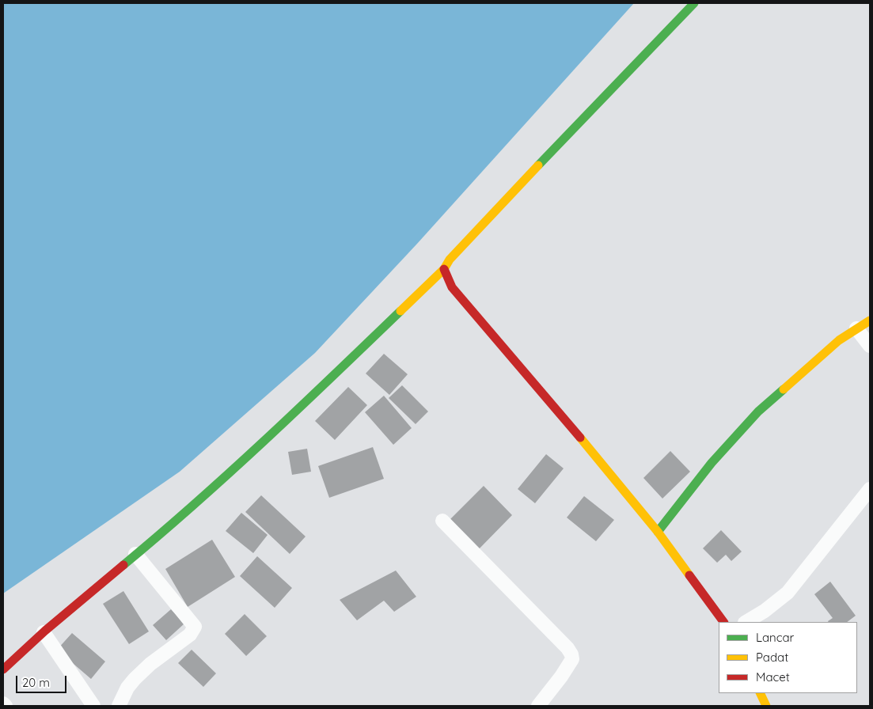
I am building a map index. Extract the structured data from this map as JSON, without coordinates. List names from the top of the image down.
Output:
{
  "legend": ["Lancar", "Padat", "Macet"],
  "scale_bar": "20 m"
}
